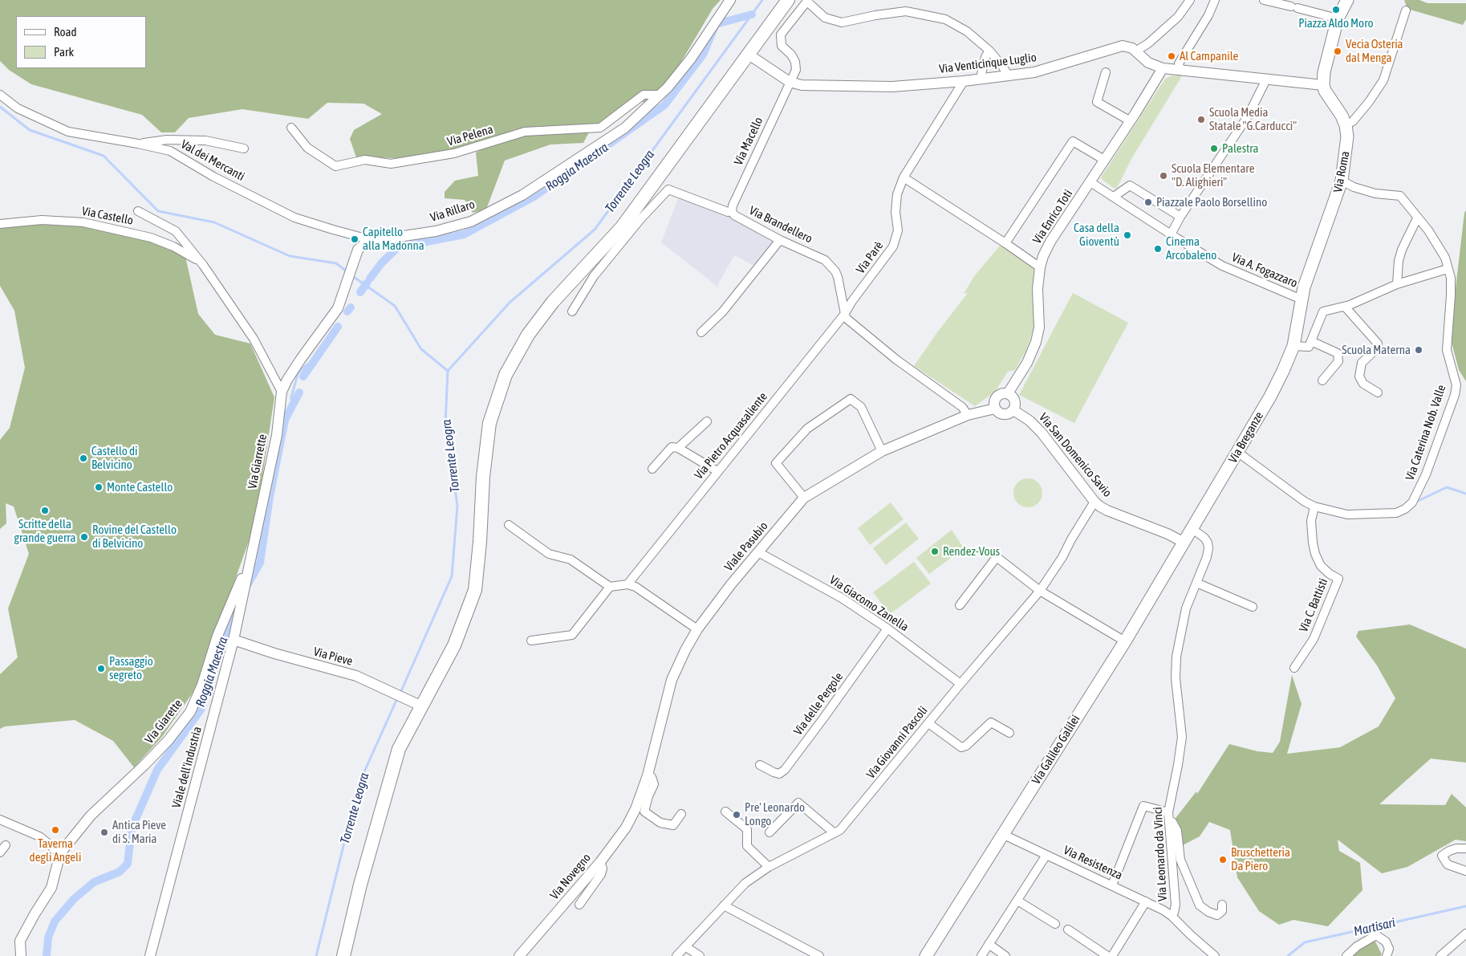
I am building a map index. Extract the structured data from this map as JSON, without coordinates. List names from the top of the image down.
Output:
{
  "streets": {
    "main road": ["Via Roma", "Via Breganze", "Via Galileo Galilei"],
    "street": [
      "Via Venticinque Luglio",
      "Via Pelena",
      "Via Macello",
      "Val dei Mercanti",
      "Via Rillaro",
      "Via Castello",
      "Via Enrico Toti",
      "Via Brandellero",
      "Via Parè",
      "Via A. Fogazzaro",
      "Via Caterina Nob. Valle",
      "Via Pietro Acquasaliente",
      "Via San Domenico Savio",
      "Via Giarrette",
      "Viale Pasubio",
      "Via Giacomo Zanella",
      "Via C. Battisti",
      "Via Pieve",
      "Via delle Pergole",
      "Via Giarette",
      "Via Giovanni Pascoli",
      "Viale dell'industria",
      "Via Leonardo da Vinci",
      "Via Resistenza",
      "Via Novegno"
    ]
  },
  "crossings": [
    ["Via Venticinque Luglio", "Via Macello"],
    ["Via Venticinque Luglio", "Via Roma"],
    ["Via Venticinque Luglio", "Via Enrico Toti"],
    ["Via Venticinque Luglio", "Via Parè"],
    ["Via Pelena", "Via Rillaro"],
    ["Via Macello", "Via Brandellero"],
    ["Val dei Mercanti", "Via Rillaro"],
    ["Via Roma", "Via A. Fogazzaro"],
    ["Via Roma", "Via Caterina Nob. Valle"],
    ["Via Roma", "Via Breganze"],
    ["Via Castello", "Via Giarrette"],
    ["Via Enrico Toti", "Via San Domenico Savio"],
    ["Via Enrico Toti", "Viale Pasubio"],
    ["Via Brandellero", "Via Pietro Acquasaliente"],
    ["Via Parè", "Via Pietro Acquasaliente"],
    ["Via Caterina Nob. Valle", "Via C. Battisti"],
    ["Via Breganze", "Via San Domenico Savio"],
    ["Via Breganze", "Via Galileo Galilei"],
    ["Via Breganze", "Via Leonardo da Vinci"],
    ["Via San Domenico Savio", "Viale Pasubio"],
    ["Via San Domenico Savio", "Via Giovanni Pascoli"],
    ["Via San Domenico Savio", "Via Galileo Galilei"],
    ["Via Giarrette", "Viale dell'industria"],
    ["Viale Pasubio", "Via Giacomo Zanella"],
    ["Viale Pasubio", "Via Novegno"],
    ["Via Giacomo Zanella", "Via delle Pergole"],
    ["Via Giacomo Zanella", "Via Giovanni Pascoli"],
    ["Via Pieve", "Viale dell'industria"],
    ["Via Giarette", "Viale dell'industria"],
    ["Via Galileo Galilei", "Via Resistenza"],
    ["Via Leonardo da Vinci", "Via Resistenza"]
  ],
  "water": ["Roggia Maestra", "Torrente Leogra", "Martisari"],
  "places": [
    "Piazza Aldo Moro",
    "Vecia Osteria dal Menga",
    "Al Campanile",
    "Scuola Media Statale \"G.Carducci\"",
    "Palestra",
    "Scuola Elementare \"D. Alighieri\"",
    "Piazzale Paolo Borsellino",
    "Casa della Gioventù",
    "Capitello alla Madonna",
    "Cinema Arcobaleno",
    "Scuola Materna",
    "Castello di Belvicino",
    "Monte Castello",
    "Scritte della grande guerra",
    "Rovine del Castello di Belvicino",
    "Rendez-Vous",
    "Passaggio segreto",
    "Pre' Leonardo Longo",
    "Taverna degli Angeli",
    "Antica Pieve di S. Maria",
    "Bruschetteria Da Piero"
  ],
  "legend": ["Road", "Park"]
}
